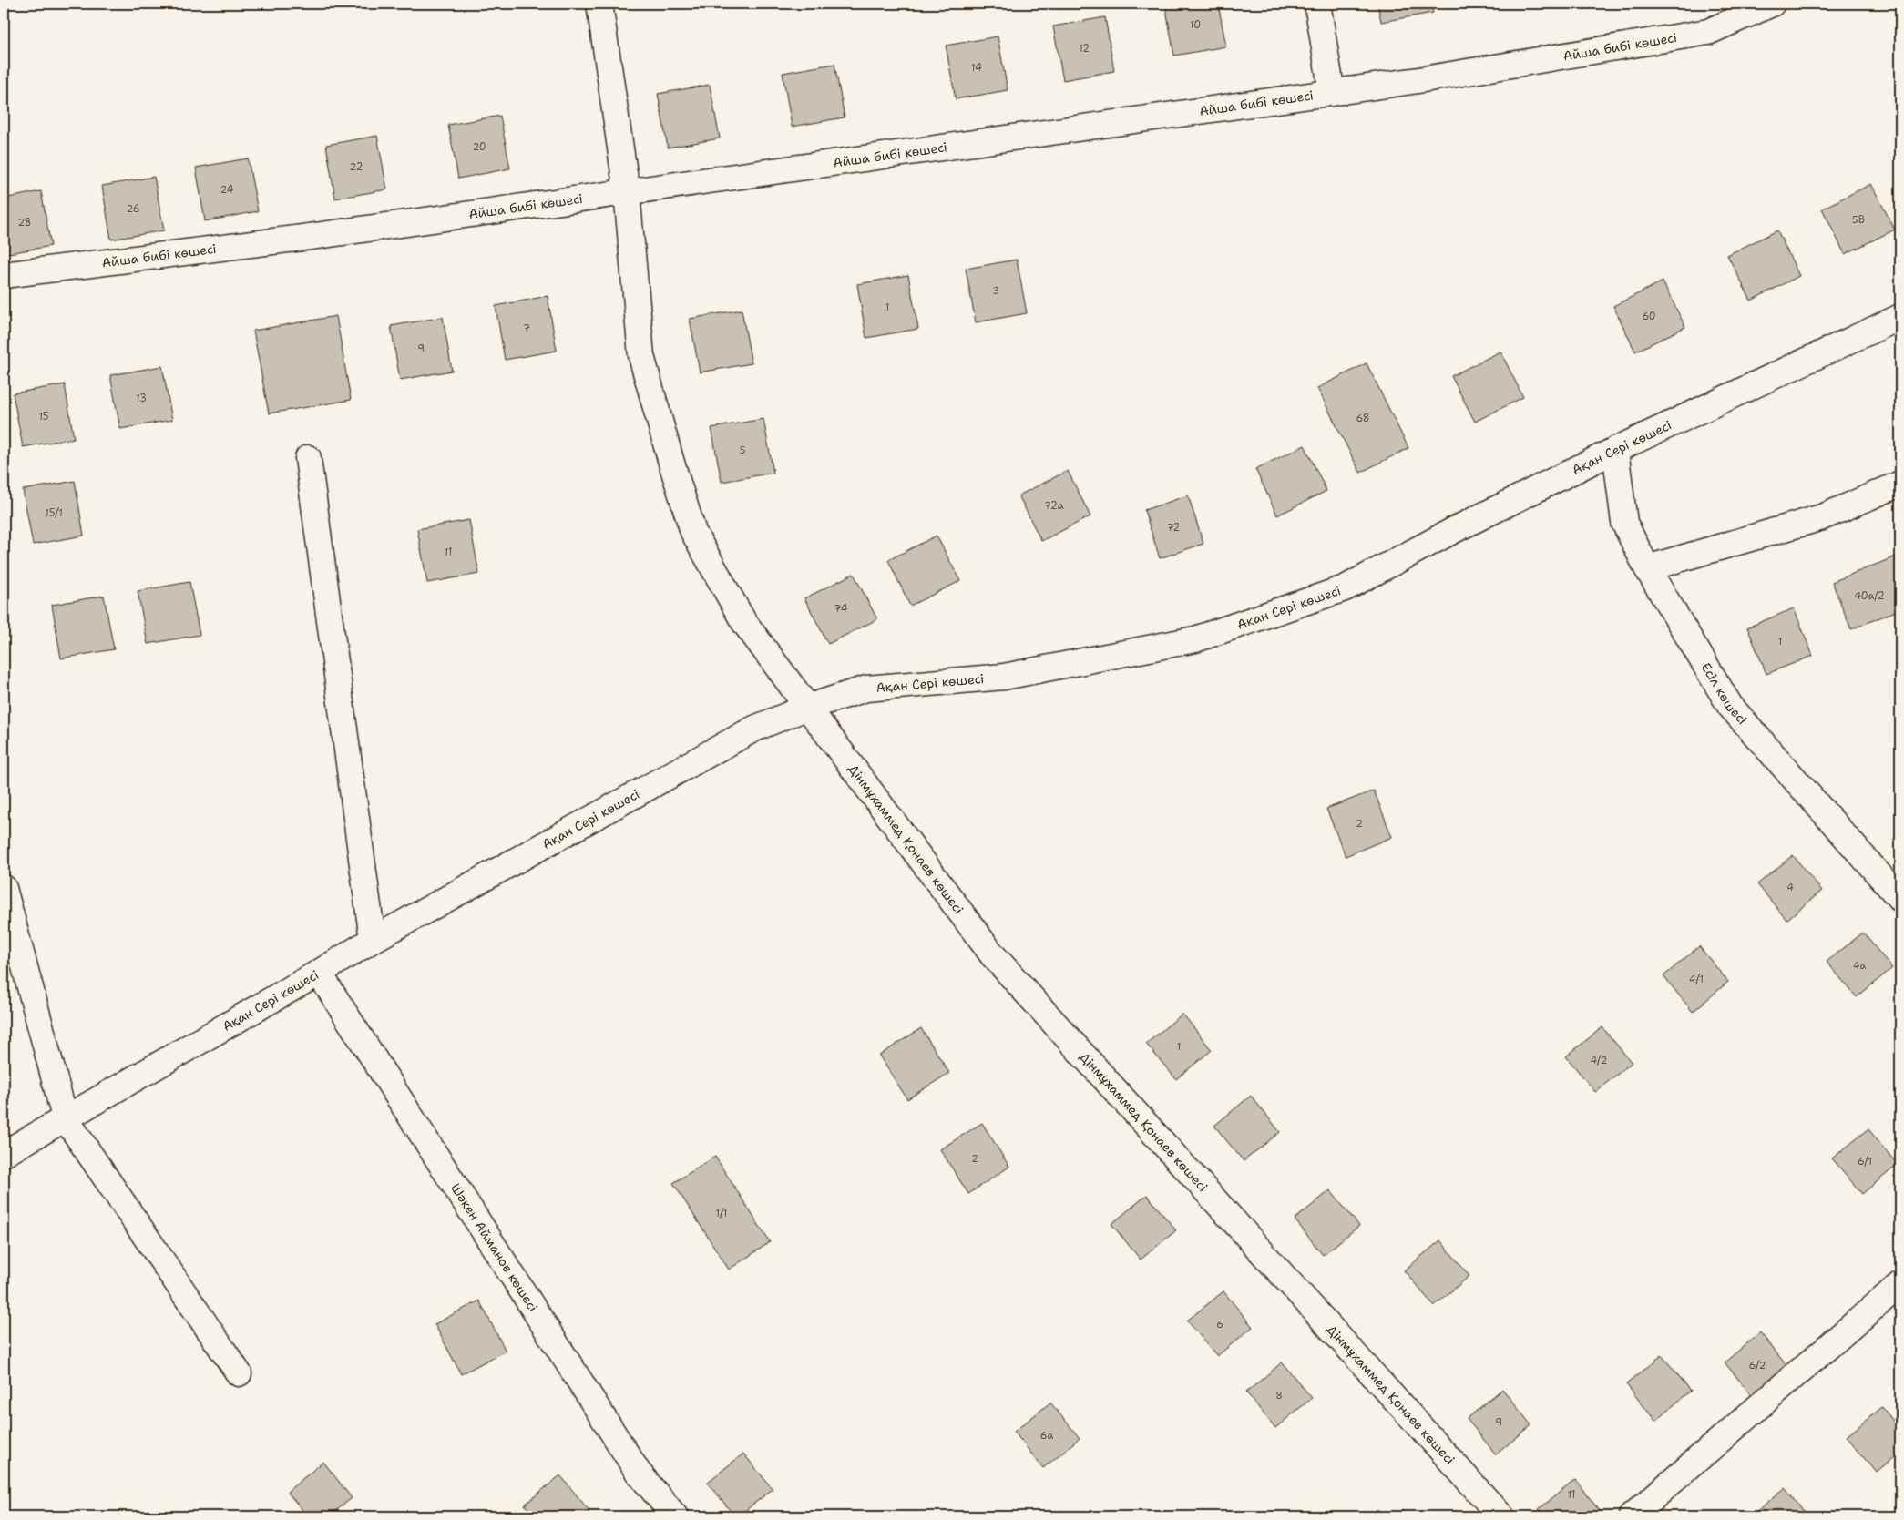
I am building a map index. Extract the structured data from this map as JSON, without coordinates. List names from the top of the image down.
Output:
{
  "streets": {
    "street": [
      "Айша бибі көшесі",
      "Ақан Сері көшесі",
      "Есіл көшесі",
      "Дінмұхаммед Қонаев көшесі",
      "Шәкен Айманов көшесі"
    ]
  },
  "crossings": [
    ["Айша бибі көшесі", "Дінмұхаммед Қонаев көшесі"],
    ["Ақан Сері көшесі", "Есіл көшесі"],
    ["Ақан Сері көшесі", "Дінмұхаммед Қонаев көшесі"],
    ["Ақан Сері көшесі", "Шәкен Айманов көшесі"]
  ],
  "house_numbers": [
    "10",
    "12",
    "14",
    "20",
    "22",
    "24",
    "26",
    "58",
    "28",
    "3",
    "1",
    "60",
    "7",
    "9",
    "13",
    "15",
    "68",
    "5",
    "72а",
    "15/1",
    "72",
    "11",
    "40а/2",
    "74",
    "1",
    "2",
    "4",
    "4а",
    "4/1",
    "1",
    "4/2",
    "2",
    "6/1",
    "1/1",
    "6",
    "6/2",
    "8",
    "9",
    "6а",
    "11"
  ]
}
